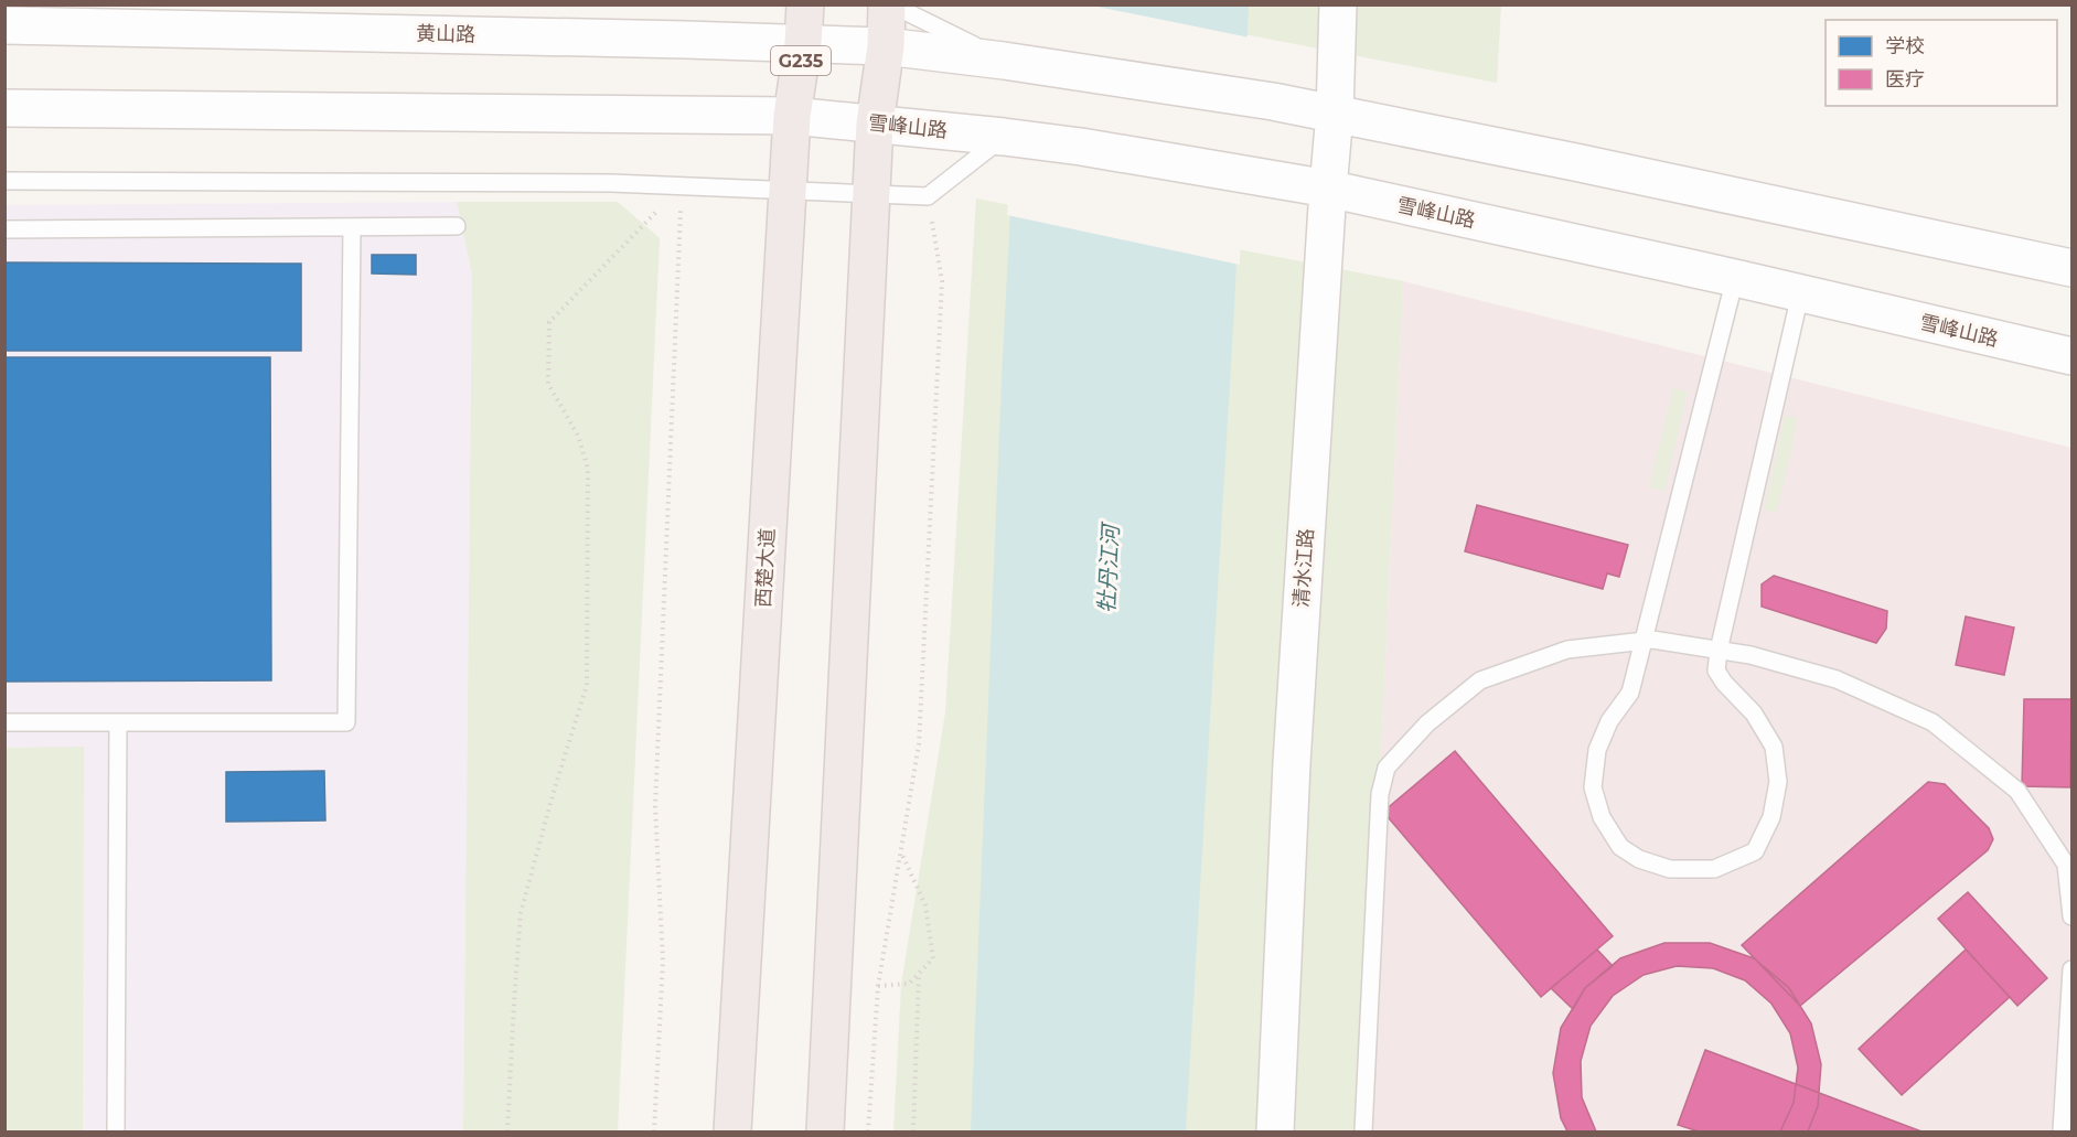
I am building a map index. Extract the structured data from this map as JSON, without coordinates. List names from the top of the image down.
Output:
{
  "streets": {
    "highway": ["G235", "西楚大道"],
    "main road": ["黄山路", "雪峰山路", "清水江路"]
  },
  "crossings": [
    ["黄山路", "西楚大道"],
    ["雪峰山路", "西楚大道"],
    ["雪峰山路", "清水江路"]
  ],
  "water": ["牡丹江河"],
  "legend": ["学校", "医疗"]
}
